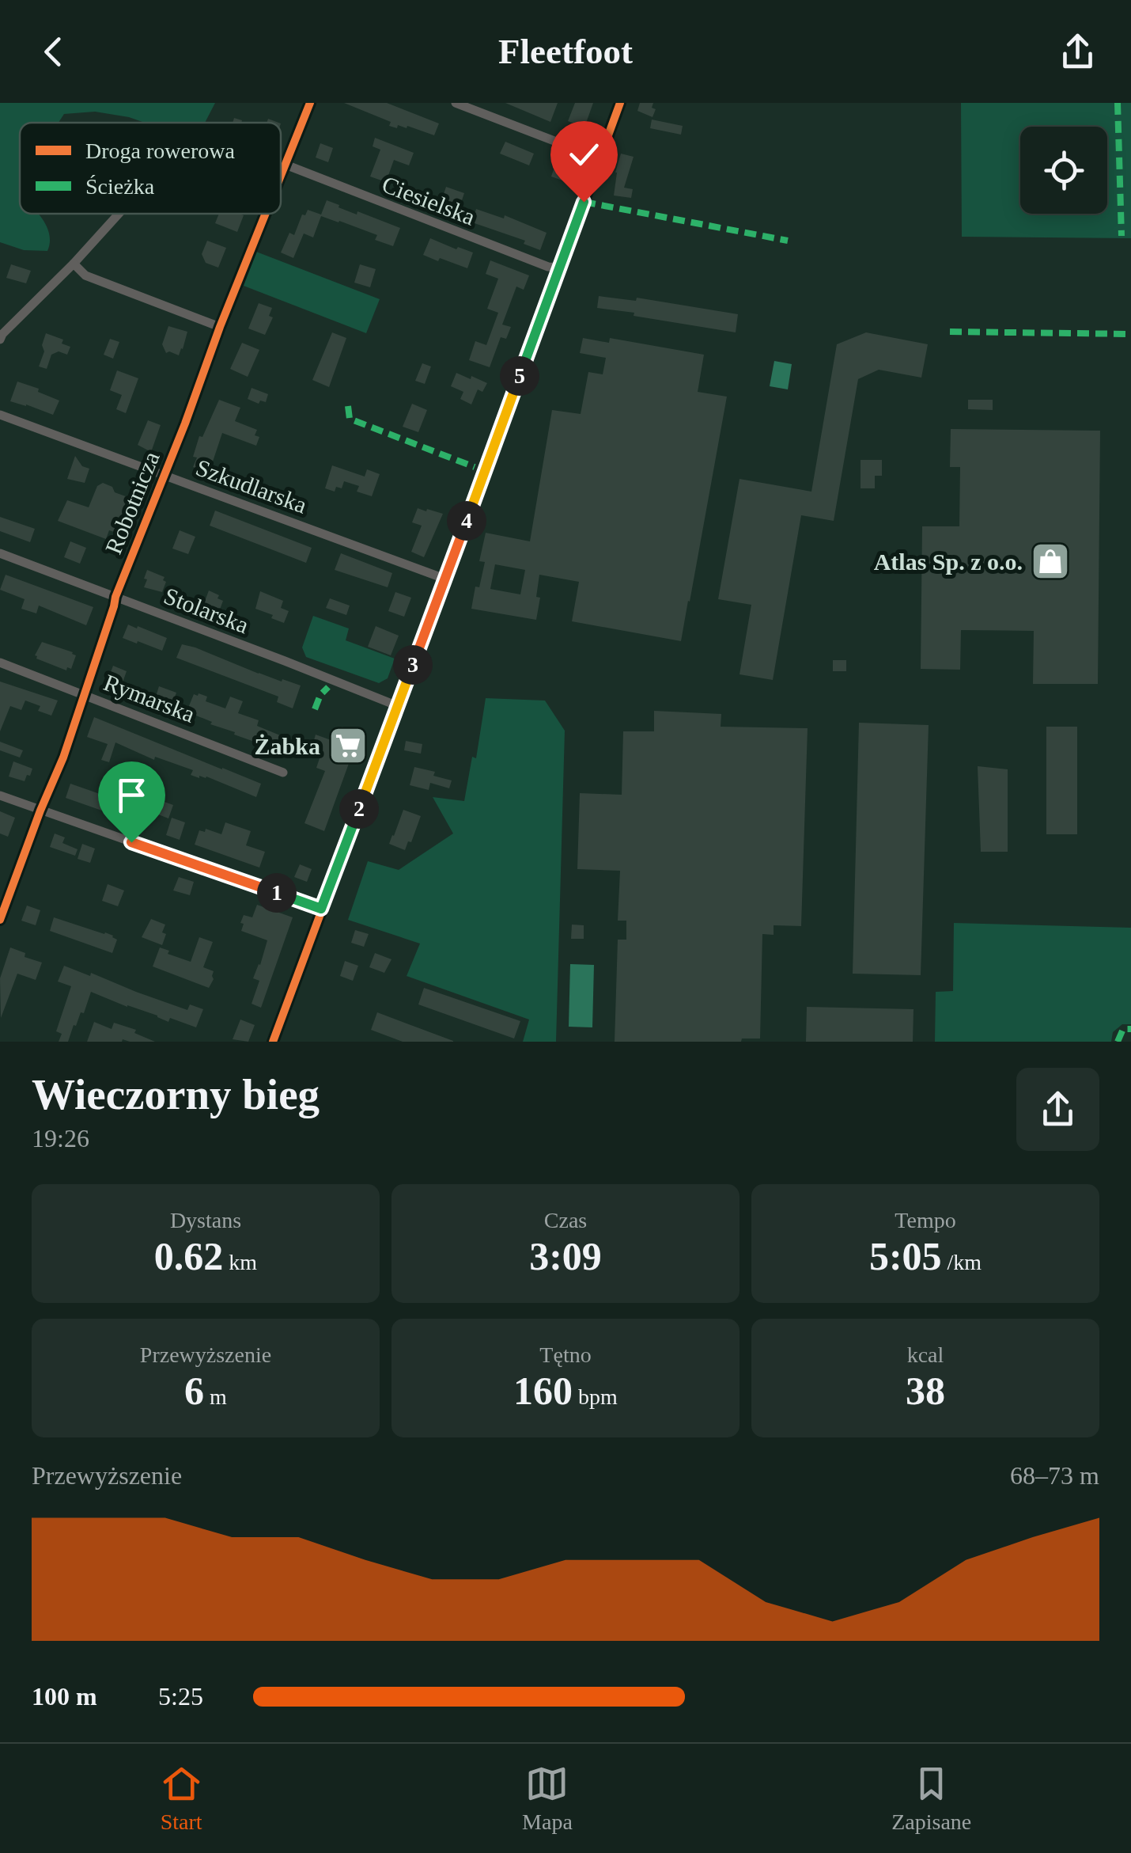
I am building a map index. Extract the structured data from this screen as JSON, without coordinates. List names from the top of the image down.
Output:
{
  "streets": {
    "street": [
      "Ciesielska",
      "Szkudlarska",
      "Robotnicza",
      "Stolarska",
      "Rymarska"
    ]
  },
  "crossings": [
    ["Ciesielska", "Robotnicza"],
    ["Szkudlarska", "Robotnicza"],
    ["Robotnicza", "Stolarska"],
    ["Robotnicza", "Rymarska"]
  ],
  "places": {
    "shop": ["Atlas Sp. z o.o."],
    "supermarket": ["Żabka"]
  },
  "legend": ["Droga rowerowa", "Ścieżka"],
  "page": {
    "header": "Fleetfoot",
    "pins": [
      "5",
      "4",
      "3",
      "2",
      "1"
    ],
    "heading": ["Wieczorny bieg", "19:26"],
    "stats": [
      ["Dystans", "0.62 km"],
      ["Czas", "3:09"],
      ["Tempo", "5:05 /km"],
      ["Przewyższenie", "6 m"],
      ["Tętno", "160 bpm"],
      ["kcal", "38"]
    ],
    "chart": ["Przewyższenie", "68–73 m"],
    "list": [
      {
        "name": "100 m",
        "note": "5:25"
      }
    ],
    "tabs": ["Start", "Mapa", "Zapisane"]
  }
}
